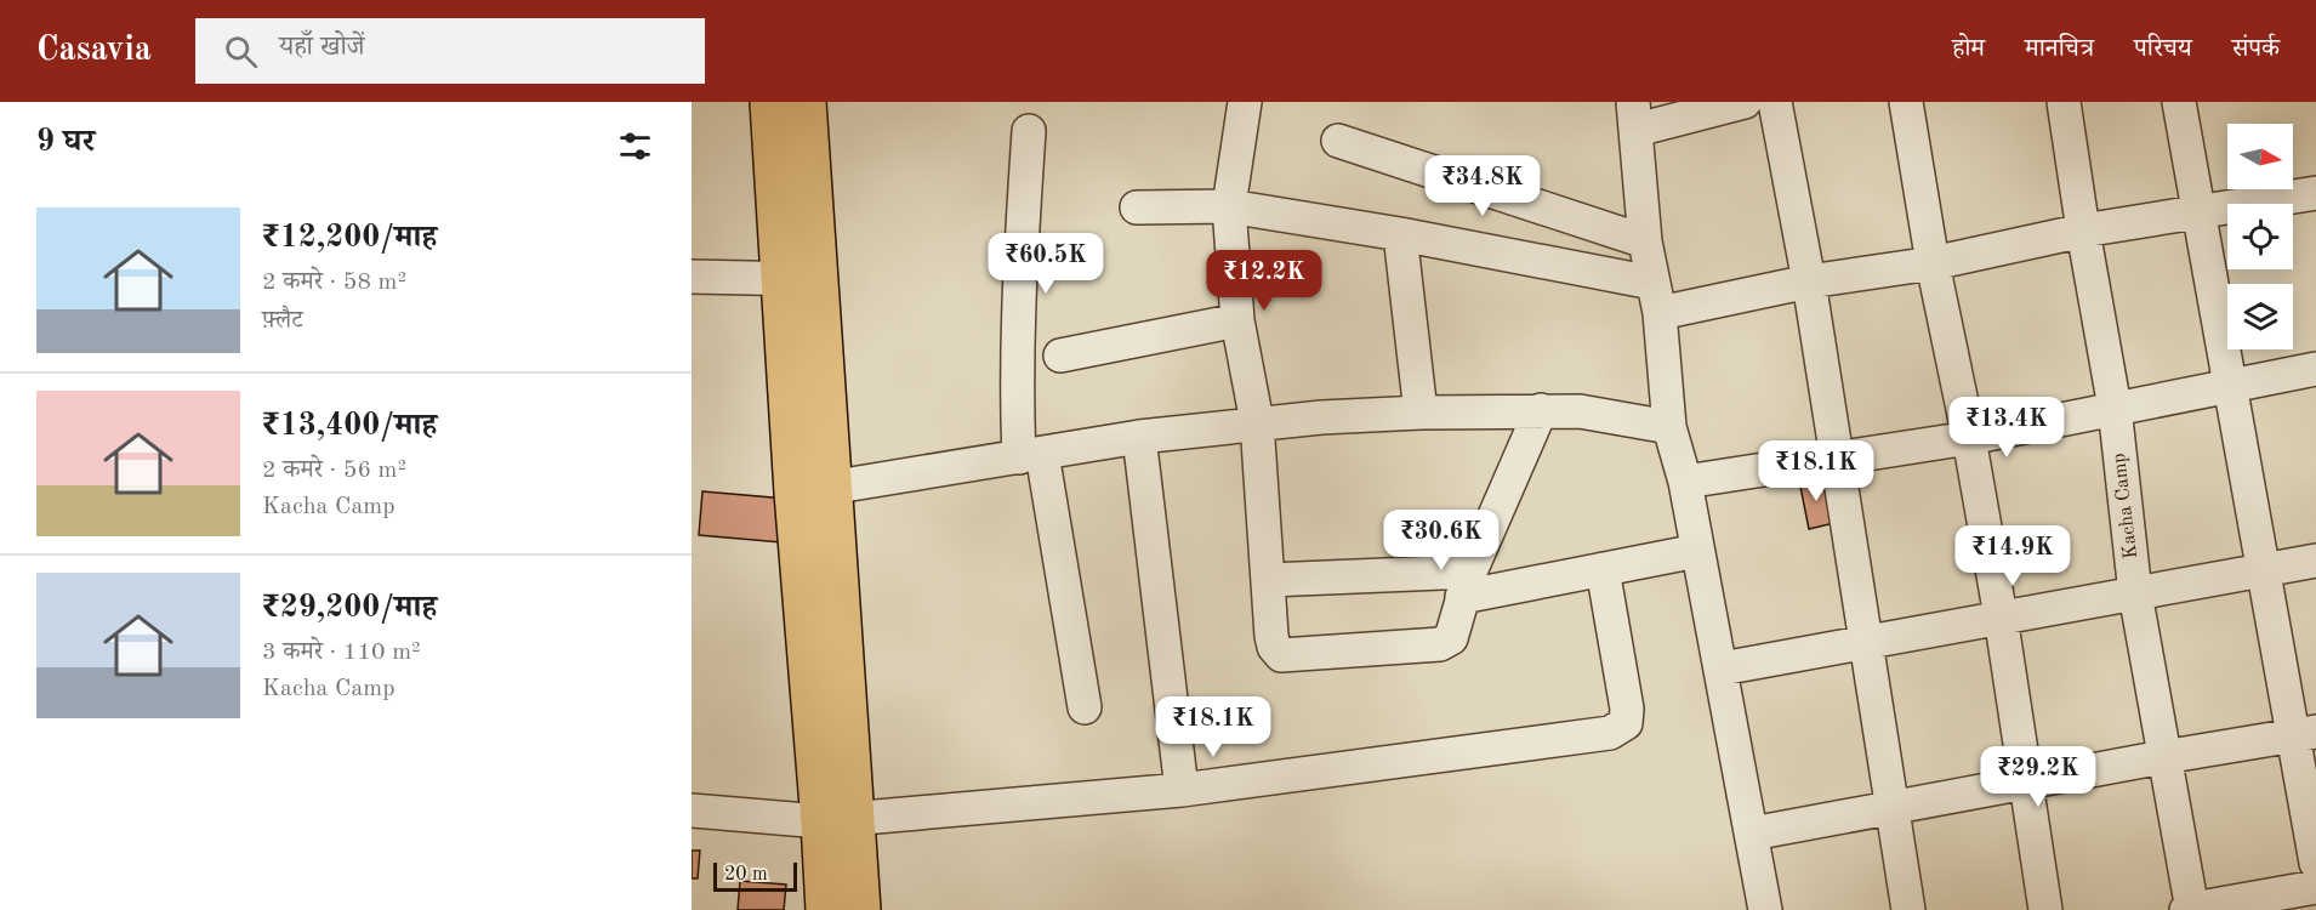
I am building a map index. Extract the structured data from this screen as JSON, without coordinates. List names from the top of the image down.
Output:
{
  "streets": {
    "street": ["Kacha Camp"]
  },
  "scale_bar": "20 m",
  "north": "right",
  "page": {
    "header": "Casavia",
    "search": "यहाँ खोजें",
    "nav": [
      "होम",
      "मानचित्र",
      "परिचय",
      "संपर्क"
    ],
    "heading": "9 घर",
    "price": [
      "₹34.8K",
      "₹60.5K",
      "₹12.2K",
      "₹13.4K",
      "₹18.1K",
      "₹30.6K",
      "₹14.9K",
      "₹18.1K",
      "₹29.2K"
    ],
    "list": [
      {
        "name": "₹12,200/माह",
        "note": "2 कमरे · 58 m² · फ़्लैट"
      },
      {
        "name": "₹13,400/माह",
        "note": "2 कमरे · 56 m² · Kacha Camp"
      },
      {
        "name": "₹29,200/माह",
        "note": "3 कमरे · 110 m² · Kacha Camp"
      }
    ],
    "scale": "20 m"
  }
}
